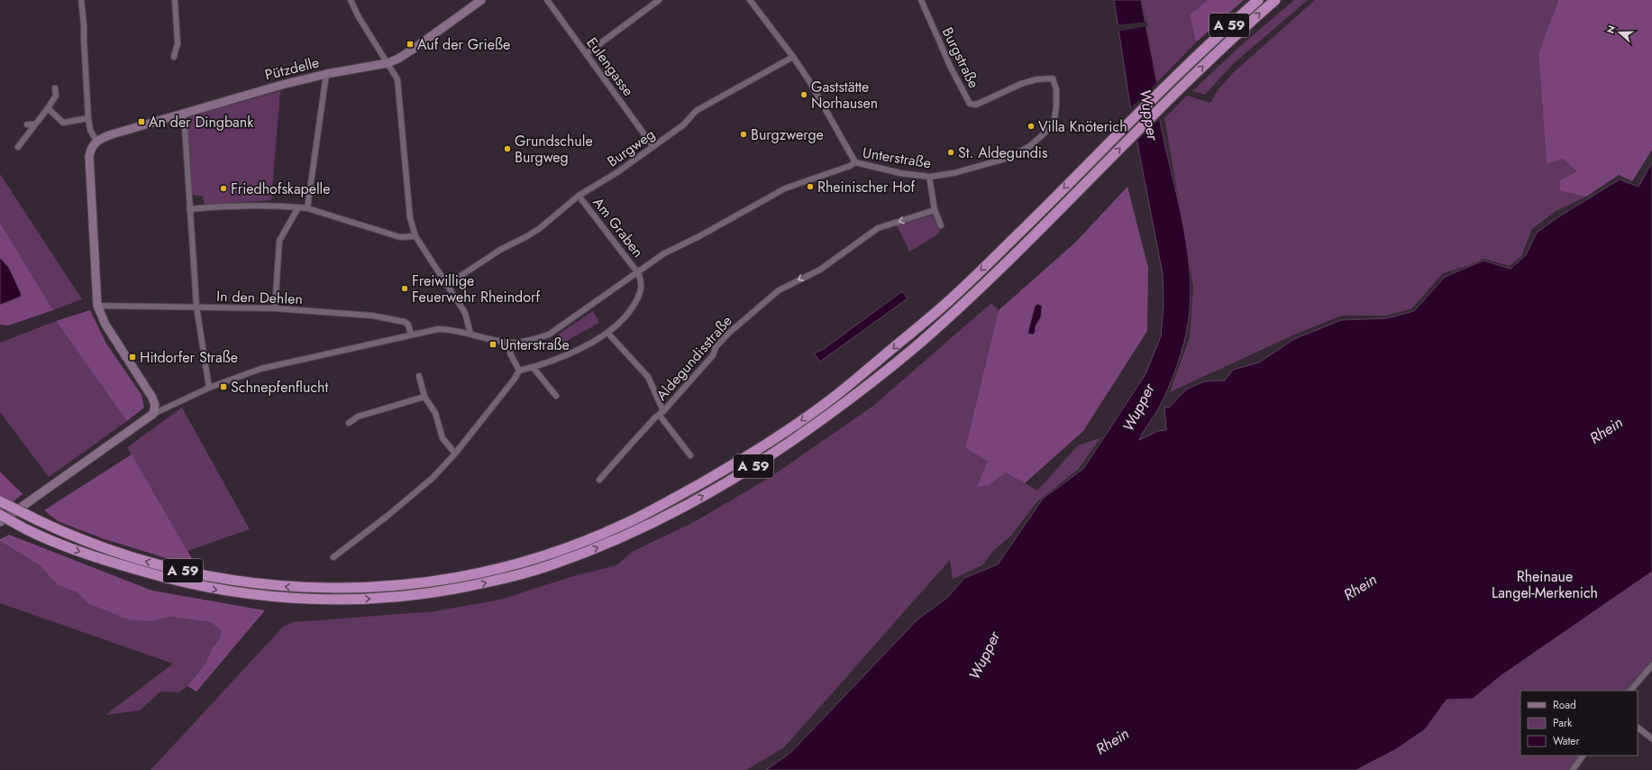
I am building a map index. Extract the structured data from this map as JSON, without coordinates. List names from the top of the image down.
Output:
{
  "streets": {
    "highway": ["A 59"],
    "street": [
      "Burgstraße",
      "Eulengasse",
      "Pützdelle",
      "Burgweg",
      "Unterstraße",
      "Am Graben",
      "In den Dehlen",
      "Aldegundisstraße"
    ]
  },
  "crossings": [
    ["Burgstraße", "Unterstraße"],
    ["Eulengasse", "Burgweg"],
    ["Burgweg", "Am Graben"],
    ["Unterstraße", "Am Graben"]
  ],
  "one_way": ["Aldegundisstraße"],
  "water": ["Wupper", "Rhein"],
  "parks": ["Rheinaue Langel-Merkenich"],
  "places": {
    "transit": [
      "Auf der Grieße",
      "An der Dingbank",
      "Unterstraße",
      "Hitdorfer Straße",
      "Schnepfenflucht"
    ],
    "other": [
      "Gaststätte Norhausen",
      "Villa Knöterich",
      "Burgzwerge",
      "Grundschule Burgweg",
      "St. Aldegundis",
      "Rheinischer Hof",
      "Friedhofskapelle",
      "Freiwillige Feuerwehr Rheindorf"
    ]
  },
  "legend": ["Road", "Park", "Water"],
  "north": "left"
}
